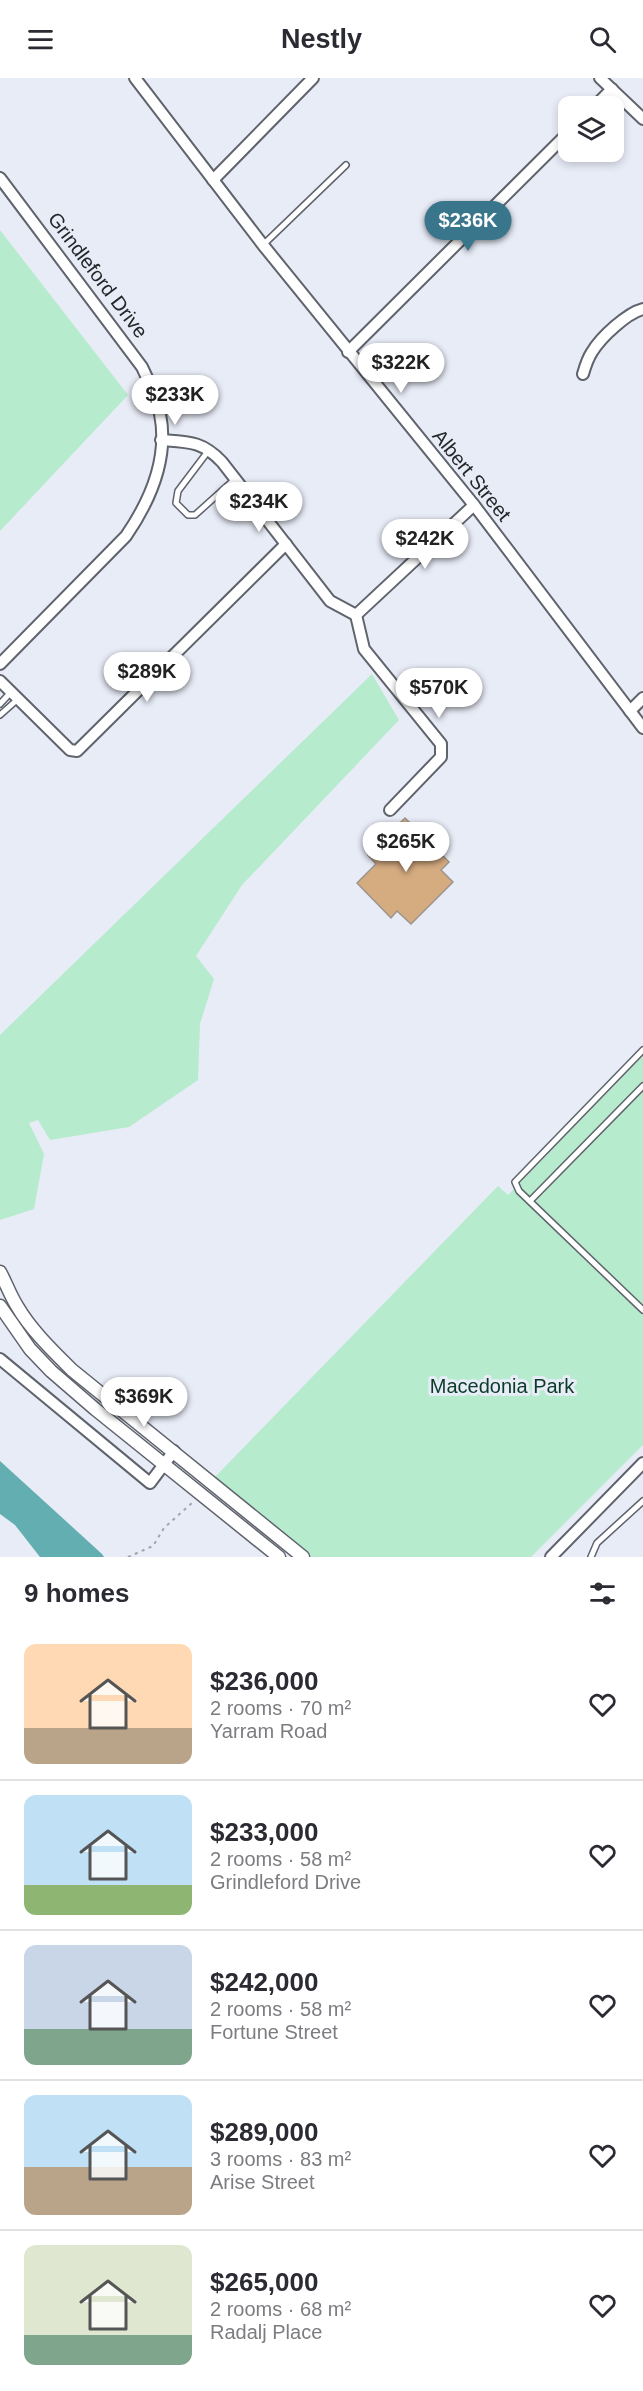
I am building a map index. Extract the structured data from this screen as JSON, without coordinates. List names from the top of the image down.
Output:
{
  "streets": {
    "street": ["Grindleford Drive", "Albert Street"]
  },
  "parks": ["Macedonia Park"],
  "page": {
    "header": "Nestly",
    "price": [
      "$236K",
      "$322K",
      "$233K",
      "$234K",
      "$242K",
      "$289K",
      "$570K",
      "$265K",
      "$369K"
    ],
    "heading": "9 homes",
    "list": [
      {
        "name": "$236,000",
        "note": "2 rooms · 70 m² · Yarram Road"
      },
      {
        "name": "$233,000",
        "note": "2 rooms · 58 m² · Grindleford Drive"
      },
      {
        "name": "$242,000",
        "note": "2 rooms · 58 m² · Fortune Street"
      },
      {
        "name": "$289,000",
        "note": "3 rooms · 83 m² · Arise Street"
      },
      {
        "name": "$265,000",
        "note": "2 rooms · 68 m² · Radalj Place"
      }
    ]
  }
}
